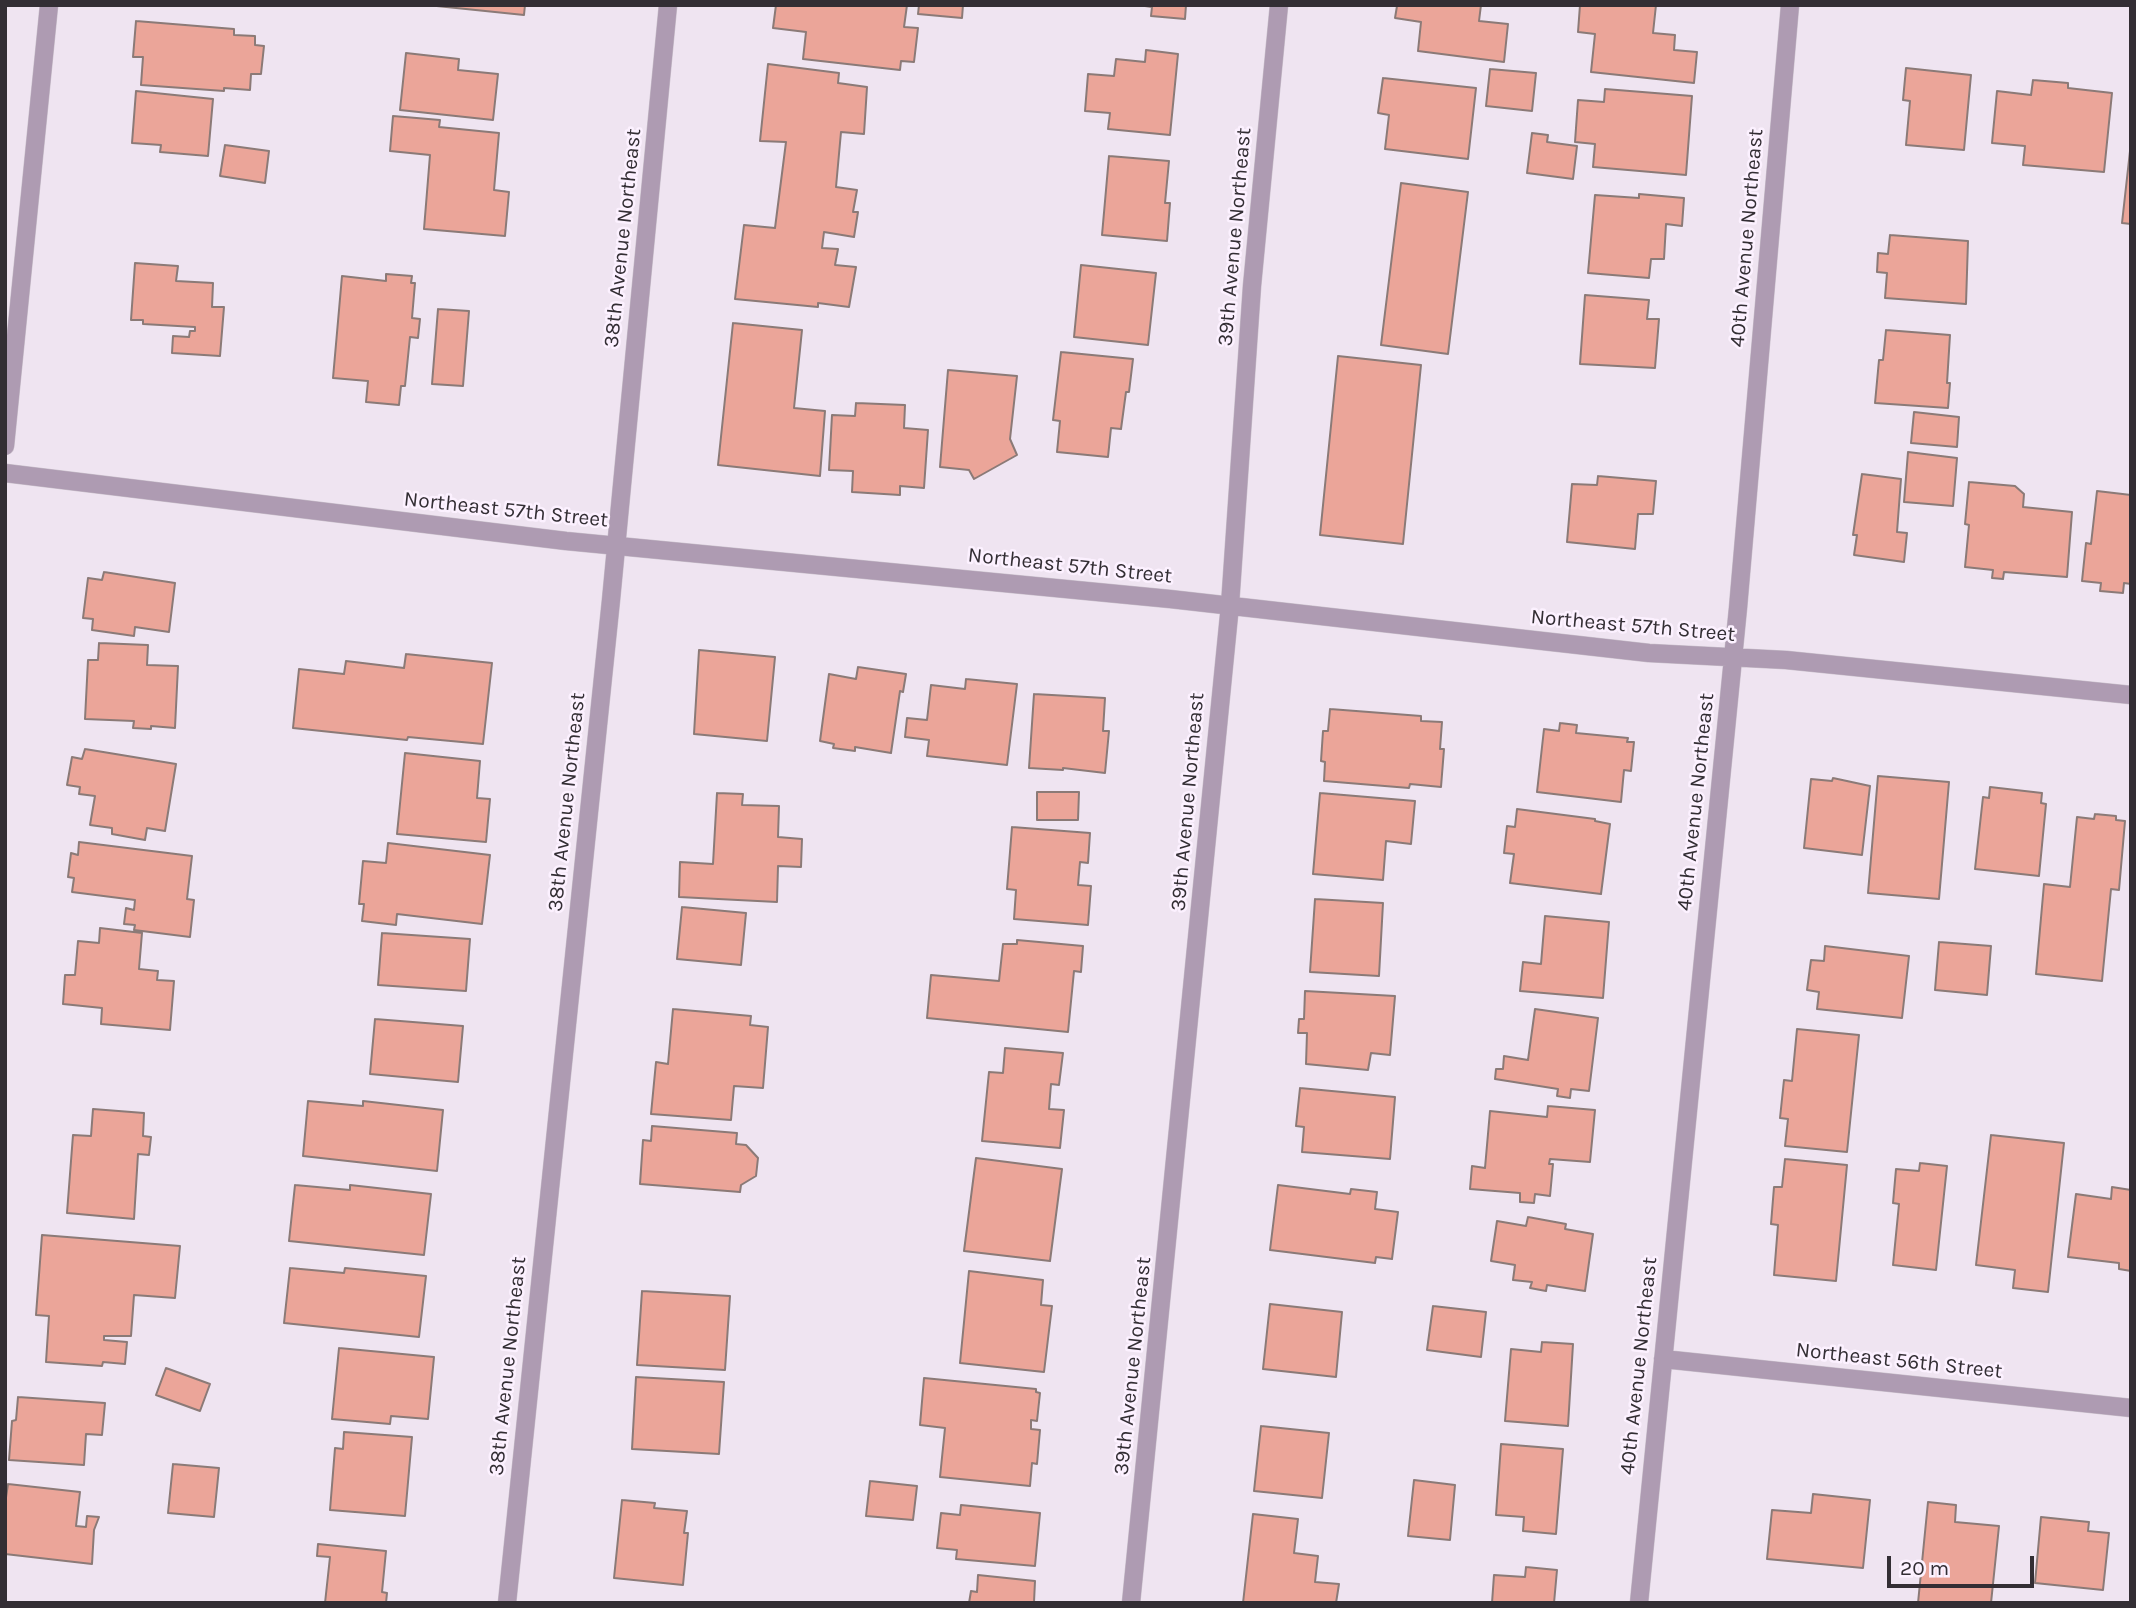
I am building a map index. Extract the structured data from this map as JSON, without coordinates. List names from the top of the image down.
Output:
{
  "streets": {
    "street": [
      "39th Avenue Northeast",
      "38th Avenue Northeast",
      "40th Avenue Northeast",
      "Northeast 57th Street",
      "Northeast 56th Street"
    ]
  },
  "crossings": [
    ["39th Avenue Northeast", "Northeast 57th Street"],
    ["38th Avenue Northeast", "Northeast 57th Street"],
    ["40th Avenue Northeast", "Northeast 57th Street"],
    ["40th Avenue Northeast", "Northeast 56th Street"]
  ],
  "scale_bar": "20 m"
}
